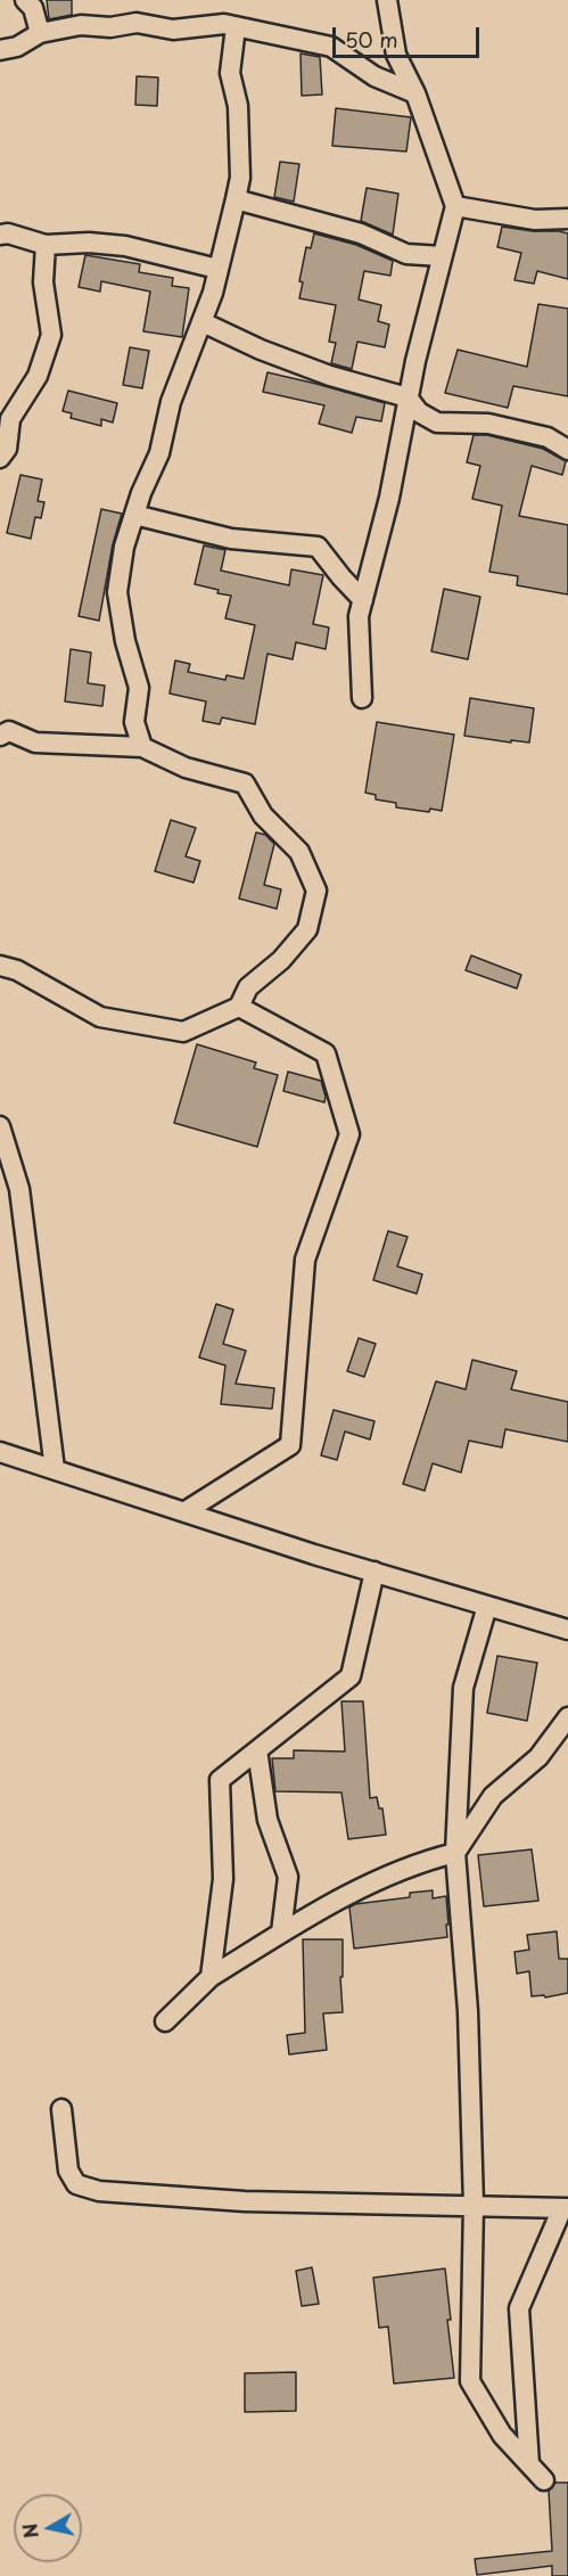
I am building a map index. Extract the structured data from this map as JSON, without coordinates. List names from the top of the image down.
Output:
{
  "scale_bar": "50 m",
  "north": "left"
}
